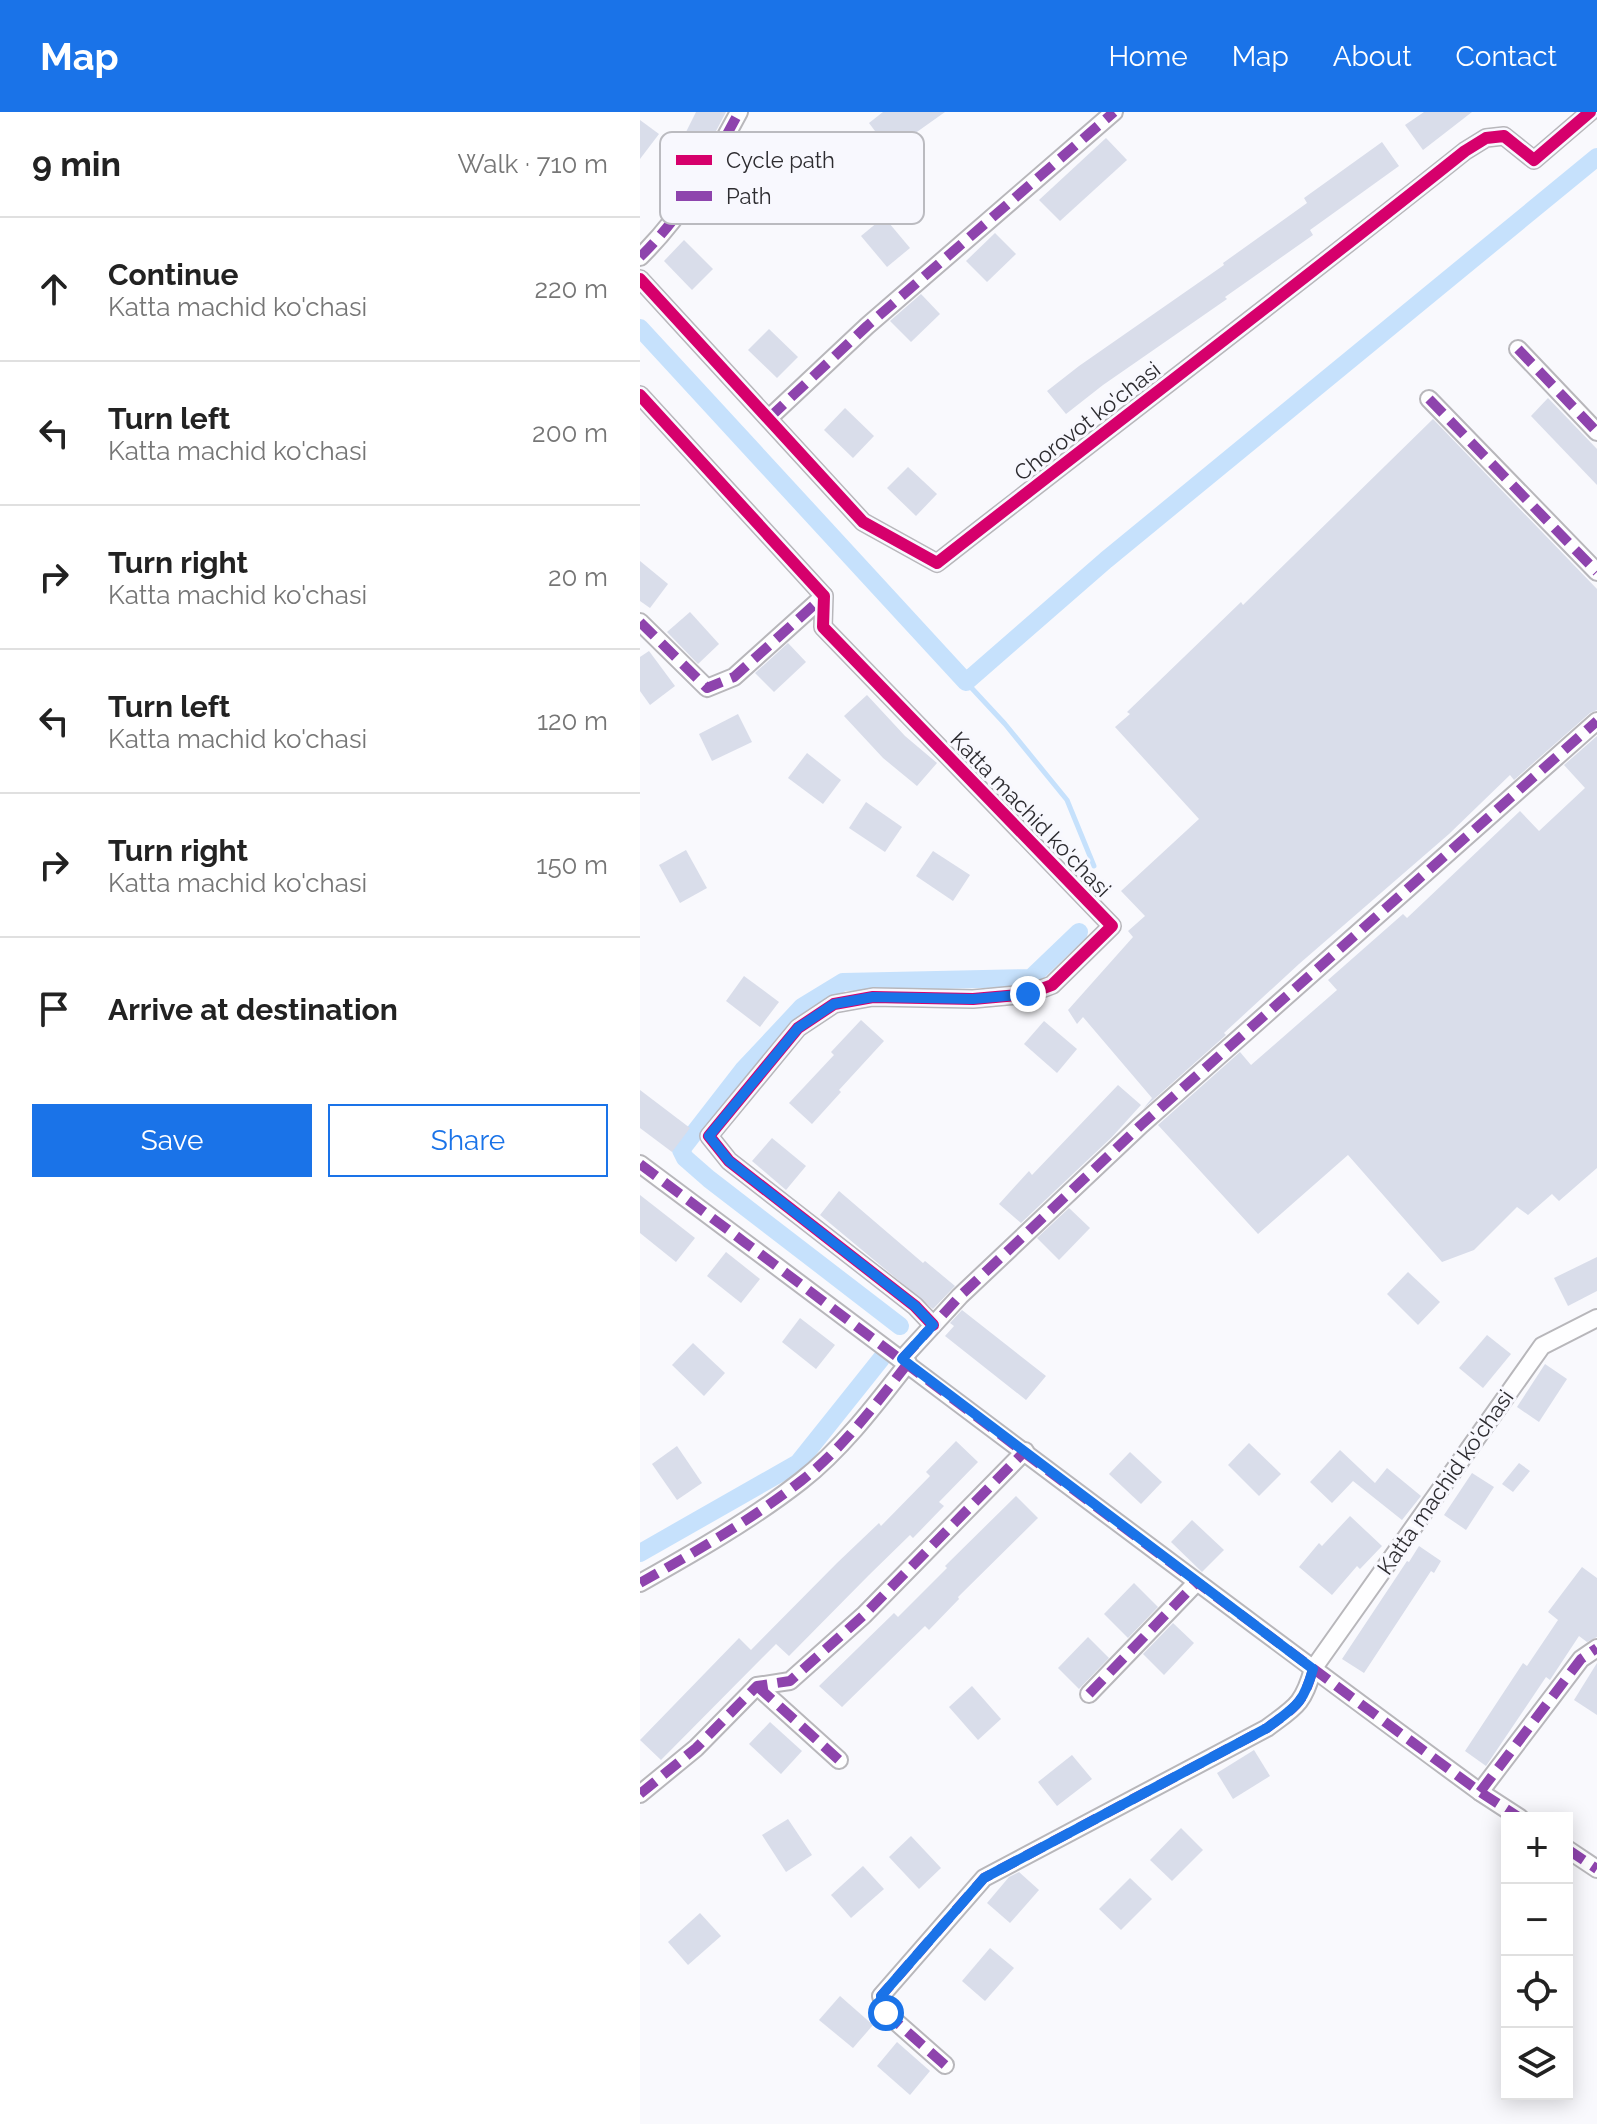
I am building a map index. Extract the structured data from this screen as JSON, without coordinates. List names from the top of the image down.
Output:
{
  "streets": {
    "street": ["Chorovot ko'chasi", "Katta machid ko'chasi"]
  },
  "legend": ["Cycle path", "Path"],
  "page": {
    "header": "Map",
    "nav": [
      "Home",
      "Map",
      "About",
      "Contact"
    ],
    "heading": ["9 min", "Walk · 710 m"],
    "list": [
      ["Continue", "Katta machid ko'chasi", "220 m"],
      ["Turn left", "Katta machid ko'chasi", "200 m"],
      ["Turn right", "Katta machid ko'chasi", "20 m"],
      ["Turn left", "Katta machid ko'chasi", "120 m"],
      ["Turn right", "Katta machid ko'chasi", "150 m"],
      "Arrive at destination"
    ],
    "buttons": ["Save", "Share"],
    "map_buttons": ["+", "−"]
  }
}
